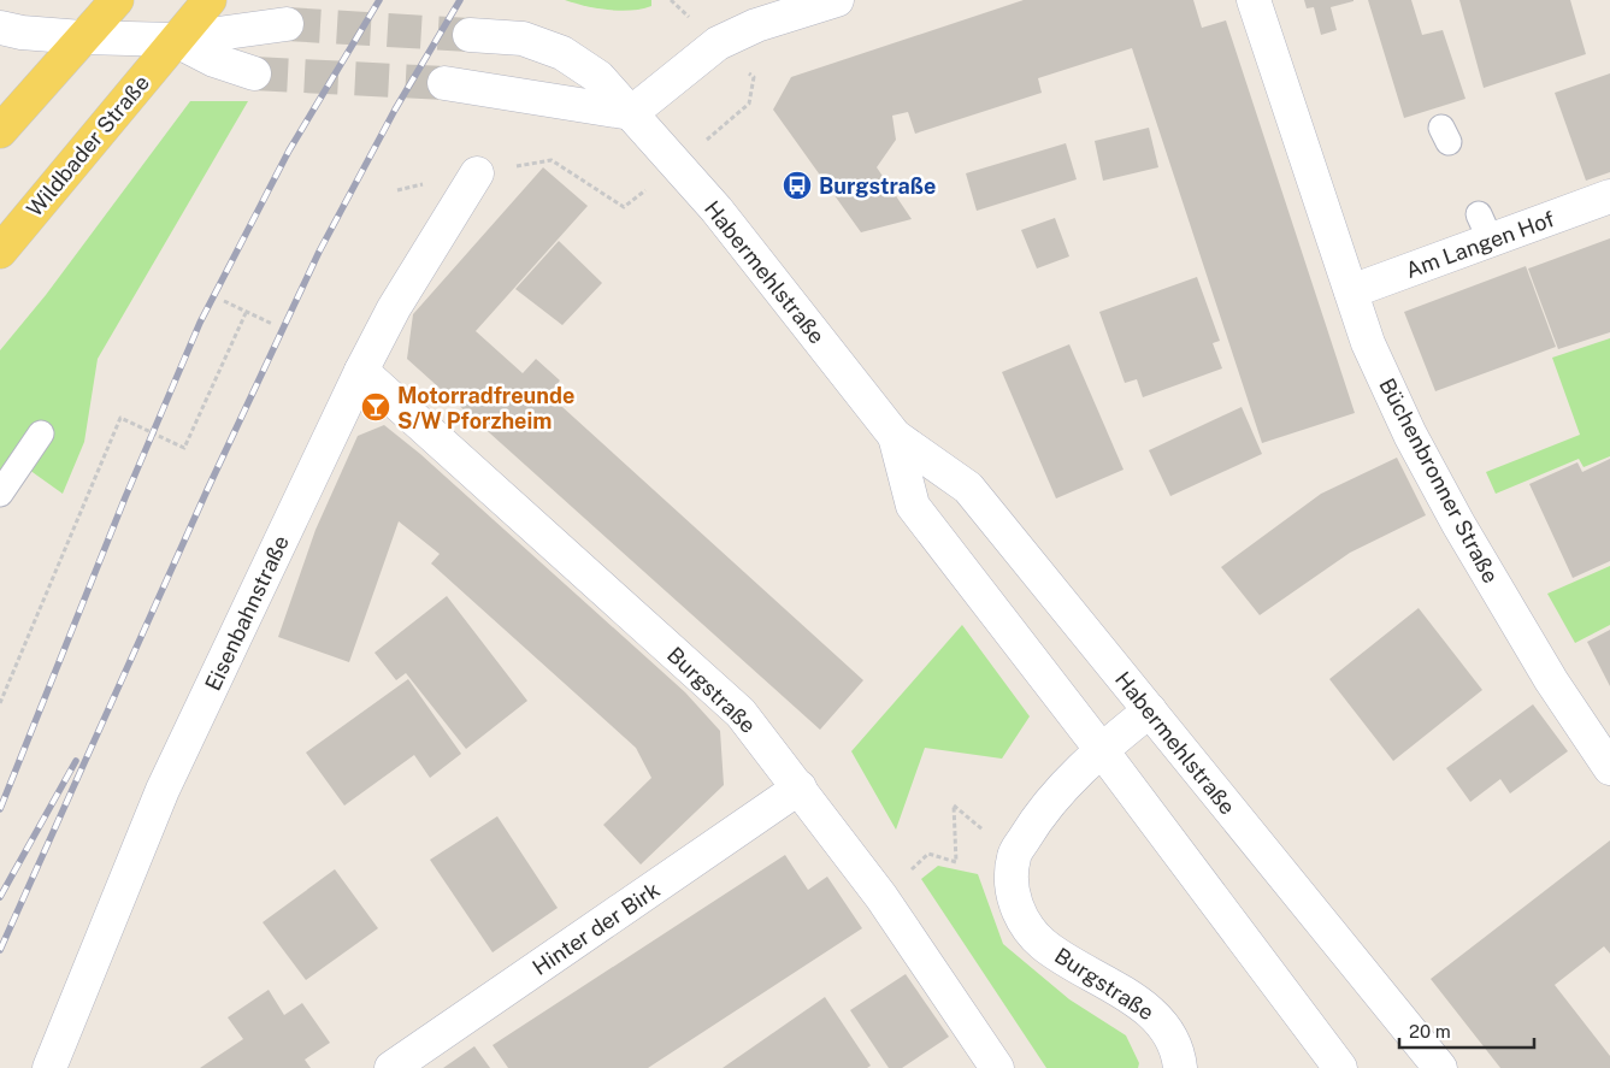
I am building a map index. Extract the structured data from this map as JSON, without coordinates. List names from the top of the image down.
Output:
{
  "streets": {
    "main road": ["Wildbader Straße"],
    "street": [
      "Am Langen Hof",
      "Habermehlstraße",
      "Büchenbronner Straße",
      "Eisenbahnstraße",
      "Burgstraße",
      "Hinter der Birk"
    ]
  },
  "crossings": [
    ["Am Langen Hof", "Büchenbronner Straße"],
    ["Habermehlstraße", "Burgstraße"],
    ["Eisenbahnstraße", "Burgstraße"],
    ["Burgstraße", "Hinter der Birk"]
  ],
  "places": {
    "bus stop": ["Burgstraße"],
    "bar": ["Motorradfreunde S/W Pforzheim"]
  },
  "scale_bar": "20 m"
}
